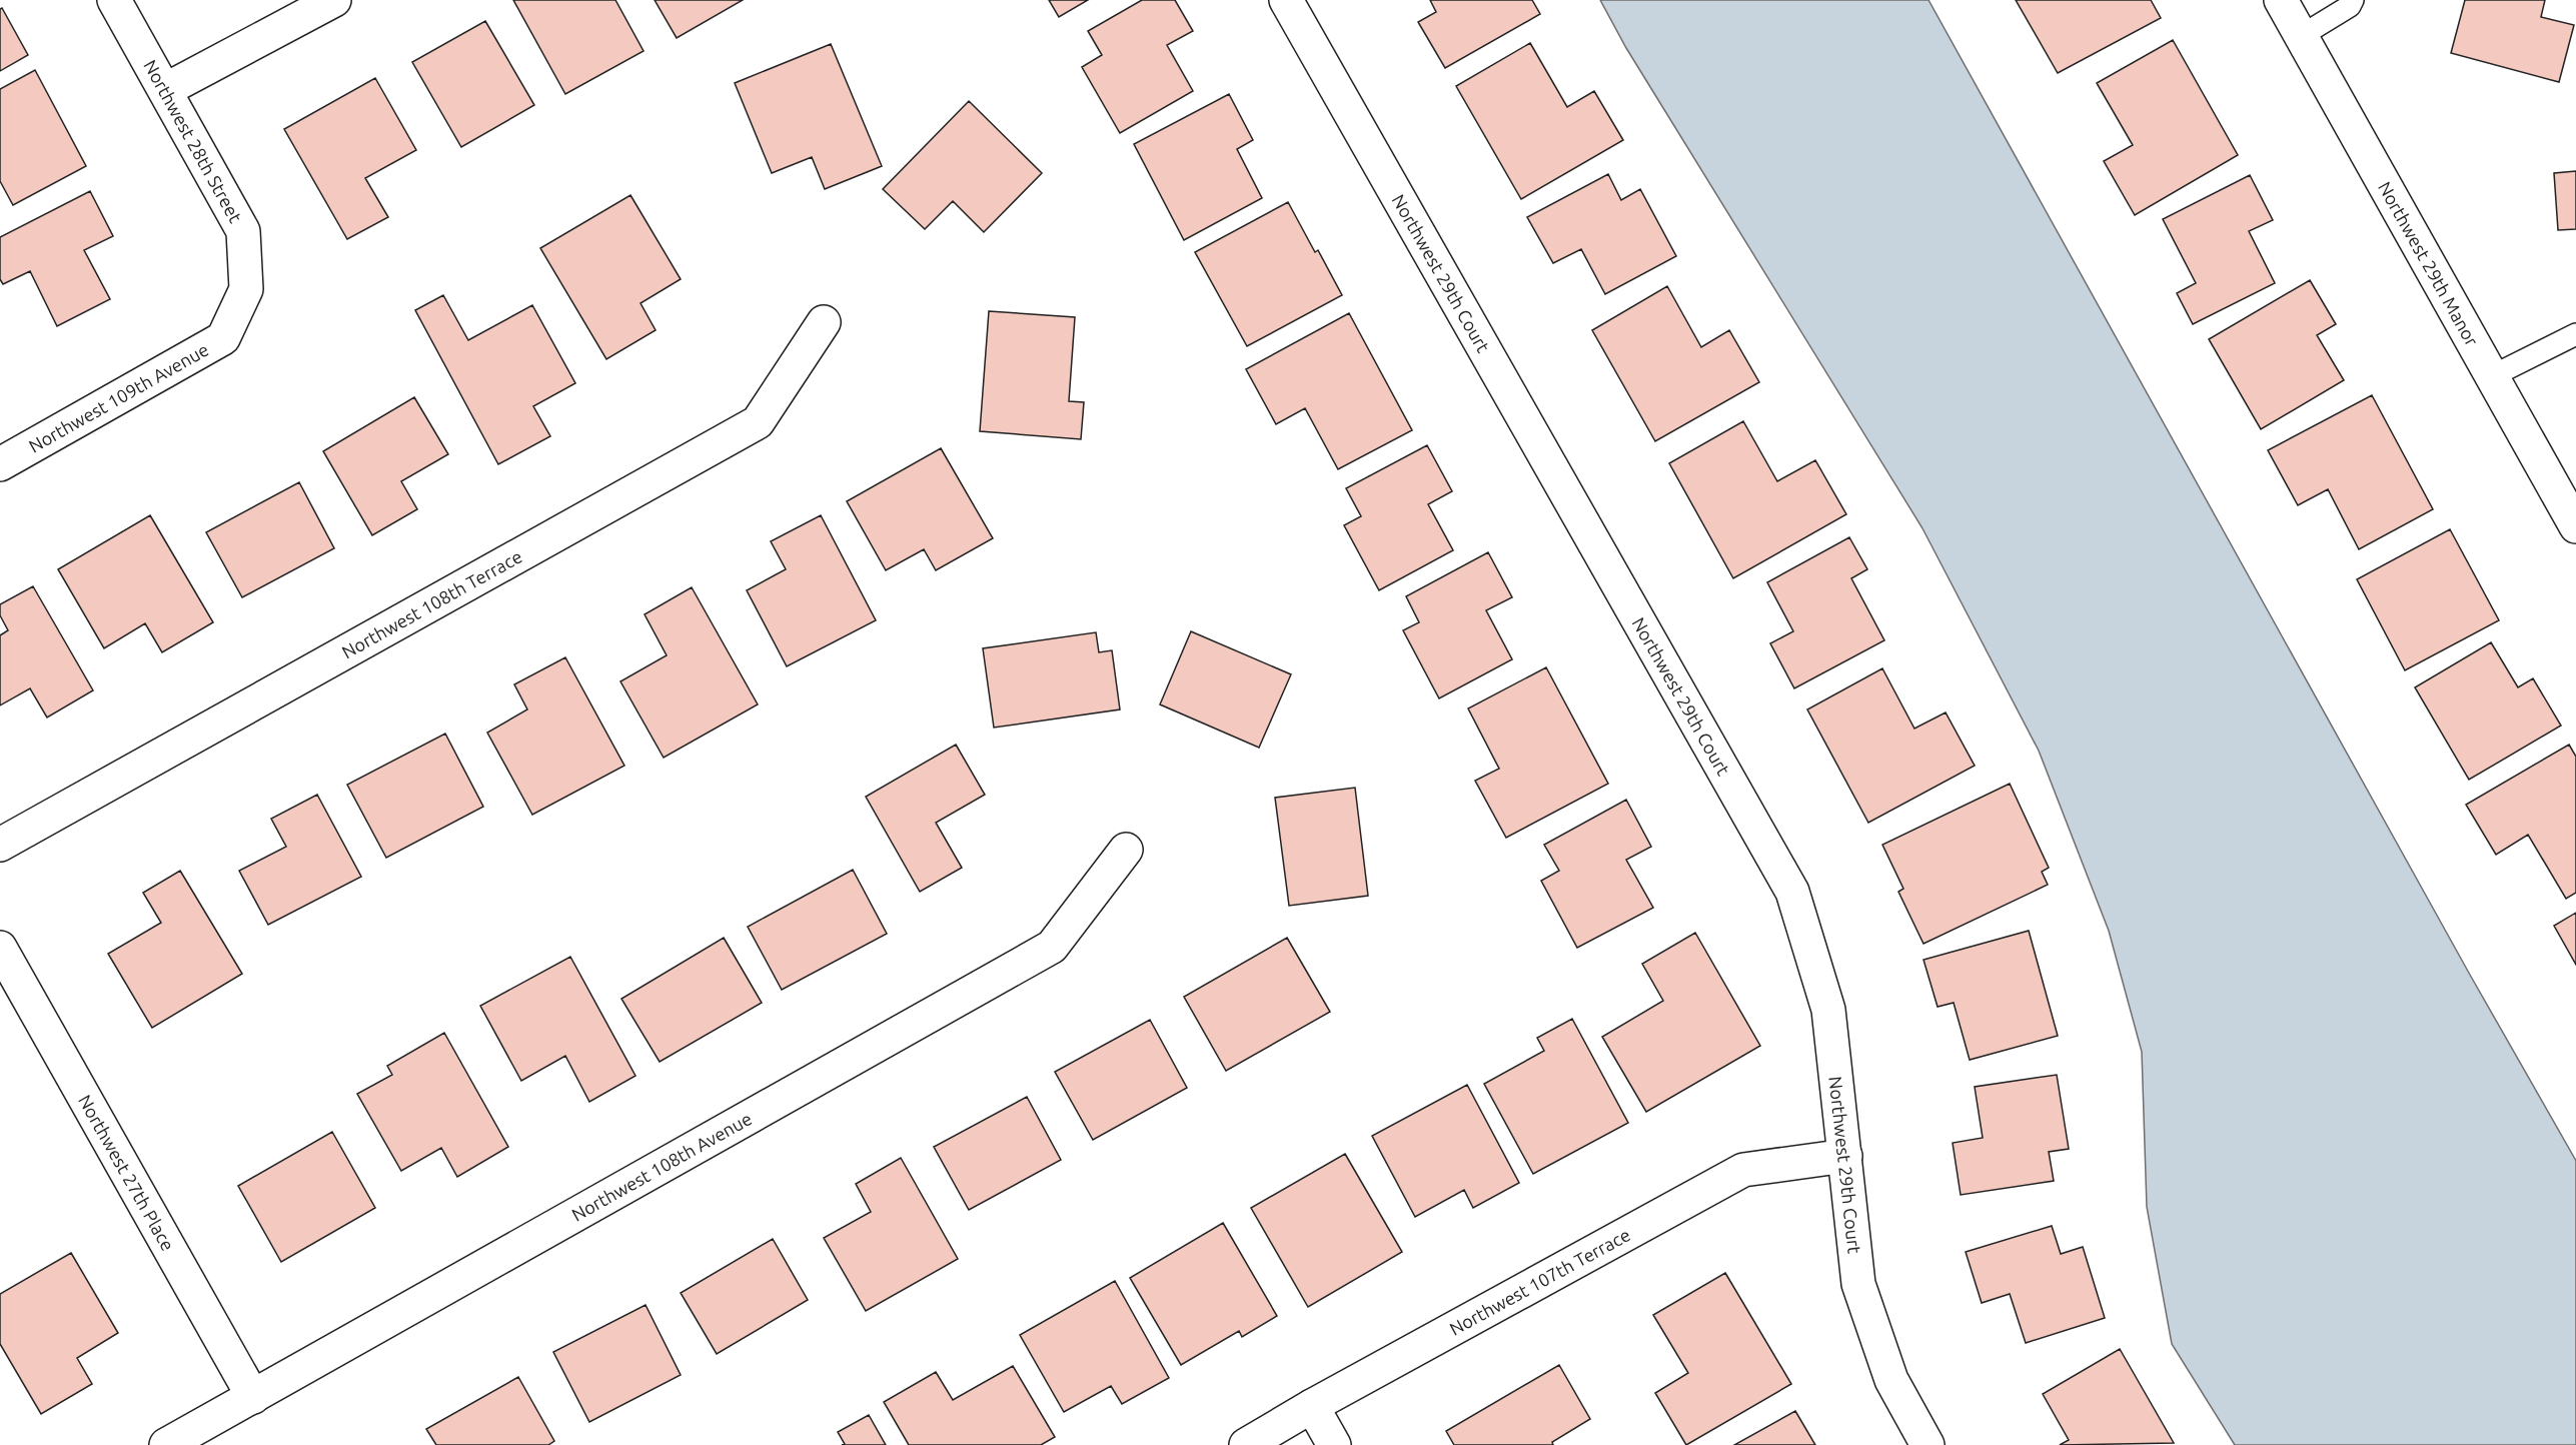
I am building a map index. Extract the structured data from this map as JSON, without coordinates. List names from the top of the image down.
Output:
{
  "streets": {
    "street": [
      "Northwest 28th Street",
      "Northwest 29th Manor",
      "Northwest 29th Court",
      "Northwest 109th Avenue",
      "Northwest 108th Terrace",
      "Northwest 108th Avenue",
      "Northwest 27th Place",
      "Northwest 107th Terrace"
    ]
  },
  "crossings": [
    ["Northwest 28th Street", "Northwest 109th Avenue"],
    ["Northwest 29th Court", "Northwest 107th Terrace"],
    ["Northwest 108th Avenue", "Northwest 27th Place"]
  ]
}
